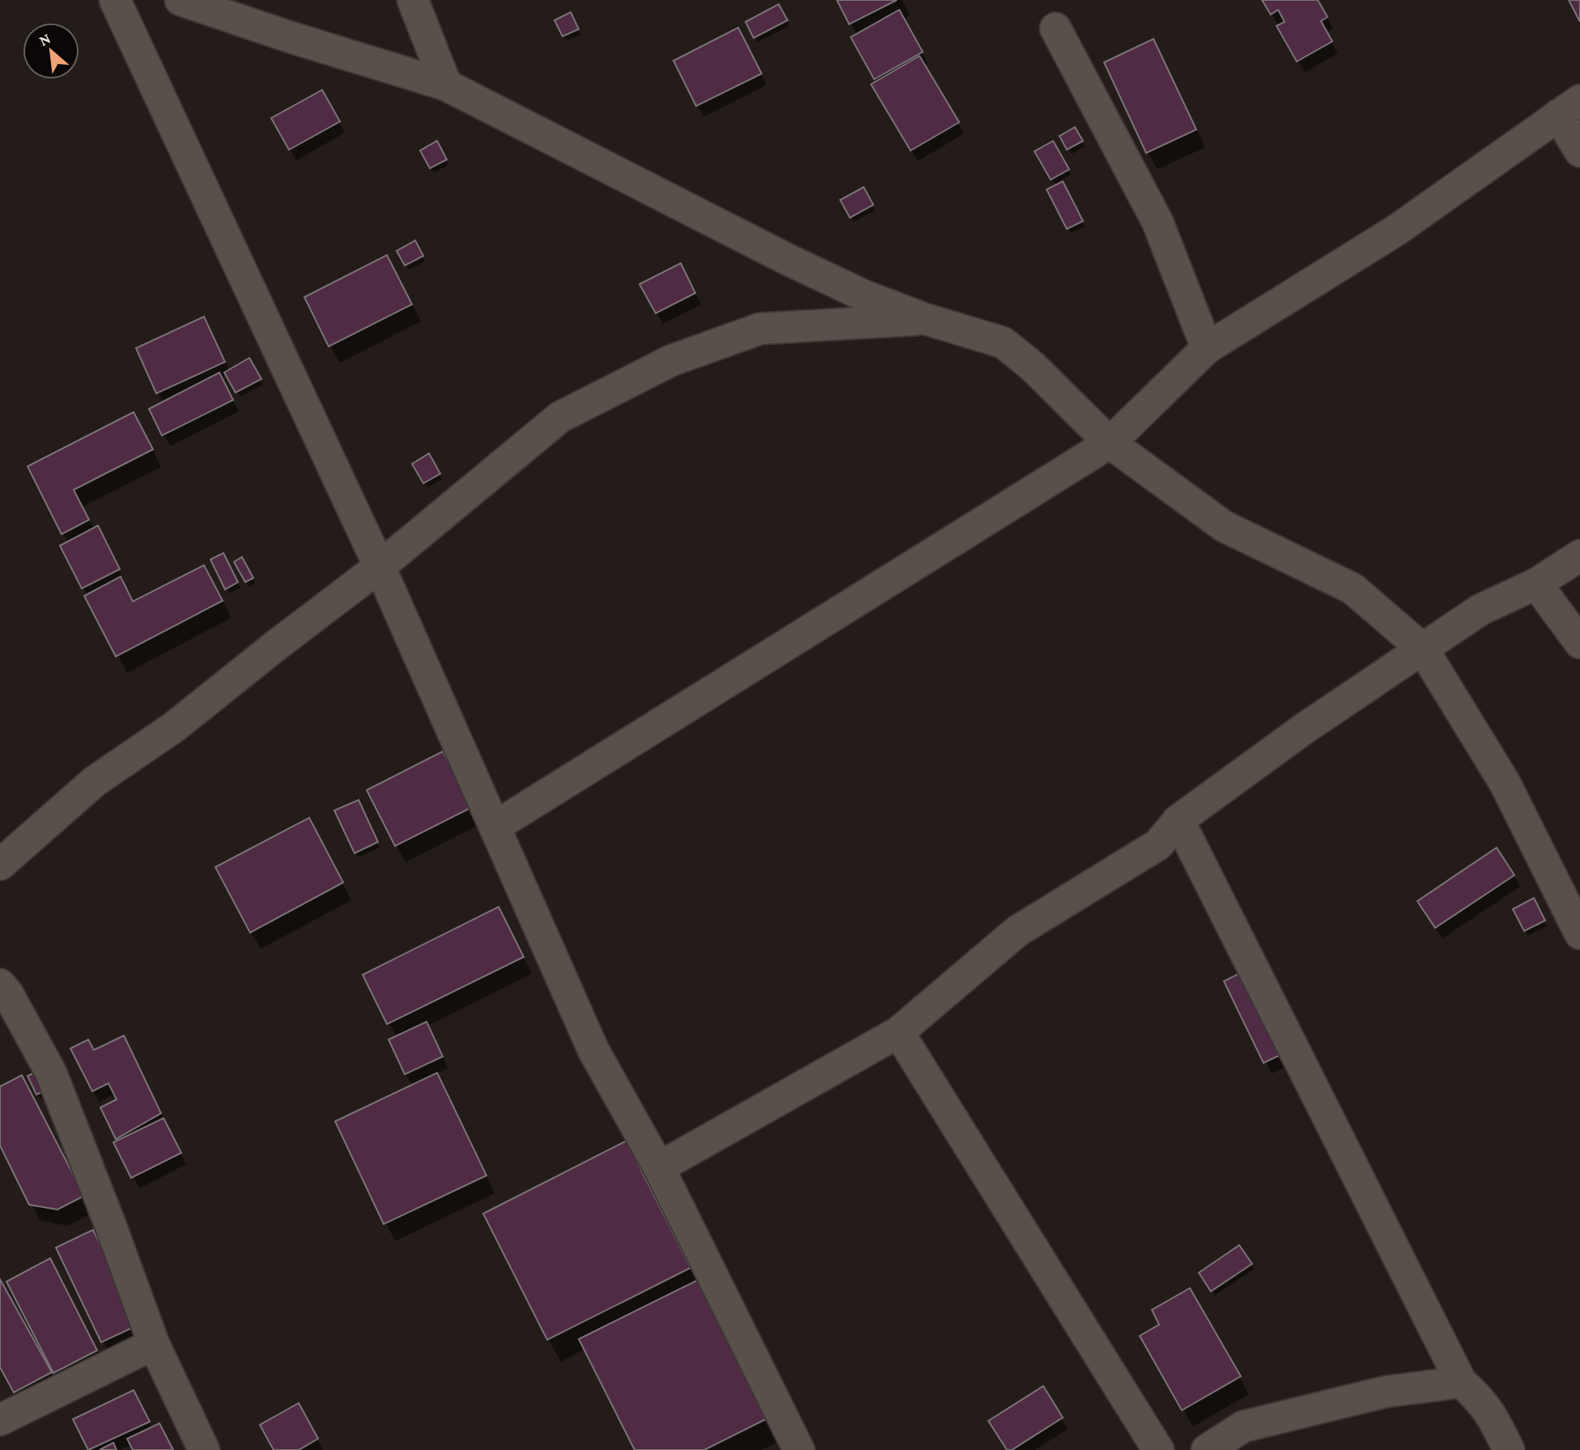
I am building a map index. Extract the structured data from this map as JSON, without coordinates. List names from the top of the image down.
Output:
{
  "north": "top left"
}
